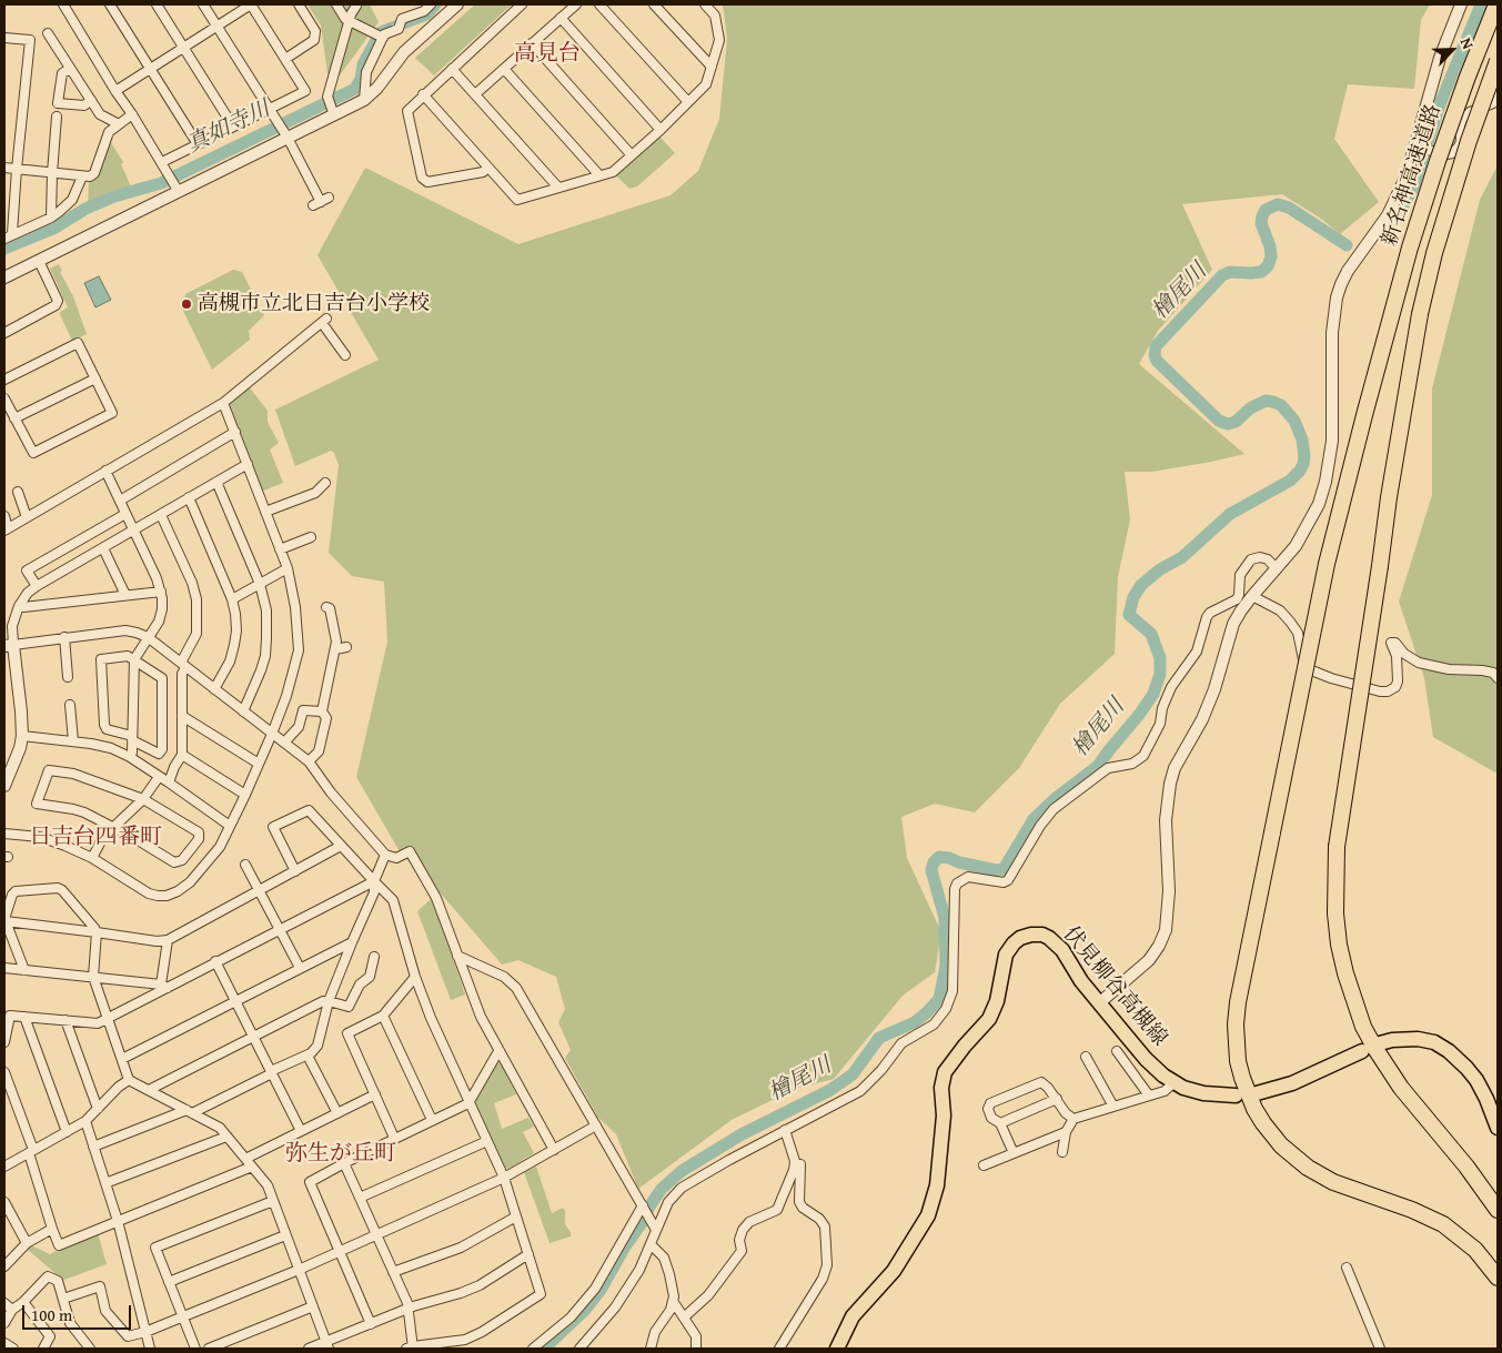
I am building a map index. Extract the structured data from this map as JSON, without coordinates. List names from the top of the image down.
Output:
{
  "streets": {
    "highway": ["新名神高速道路"],
    "main road": ["伏見柳谷高槻線"]
  },
  "districts": ["高見台", "日吉台四番町", "弥生が丘町"],
  "water": ["真如寺川", "檜尾川"],
  "places": ["高槻市立北日吉台小学校"],
  "scale_bar": "100 m",
  "north": "top right"
}
